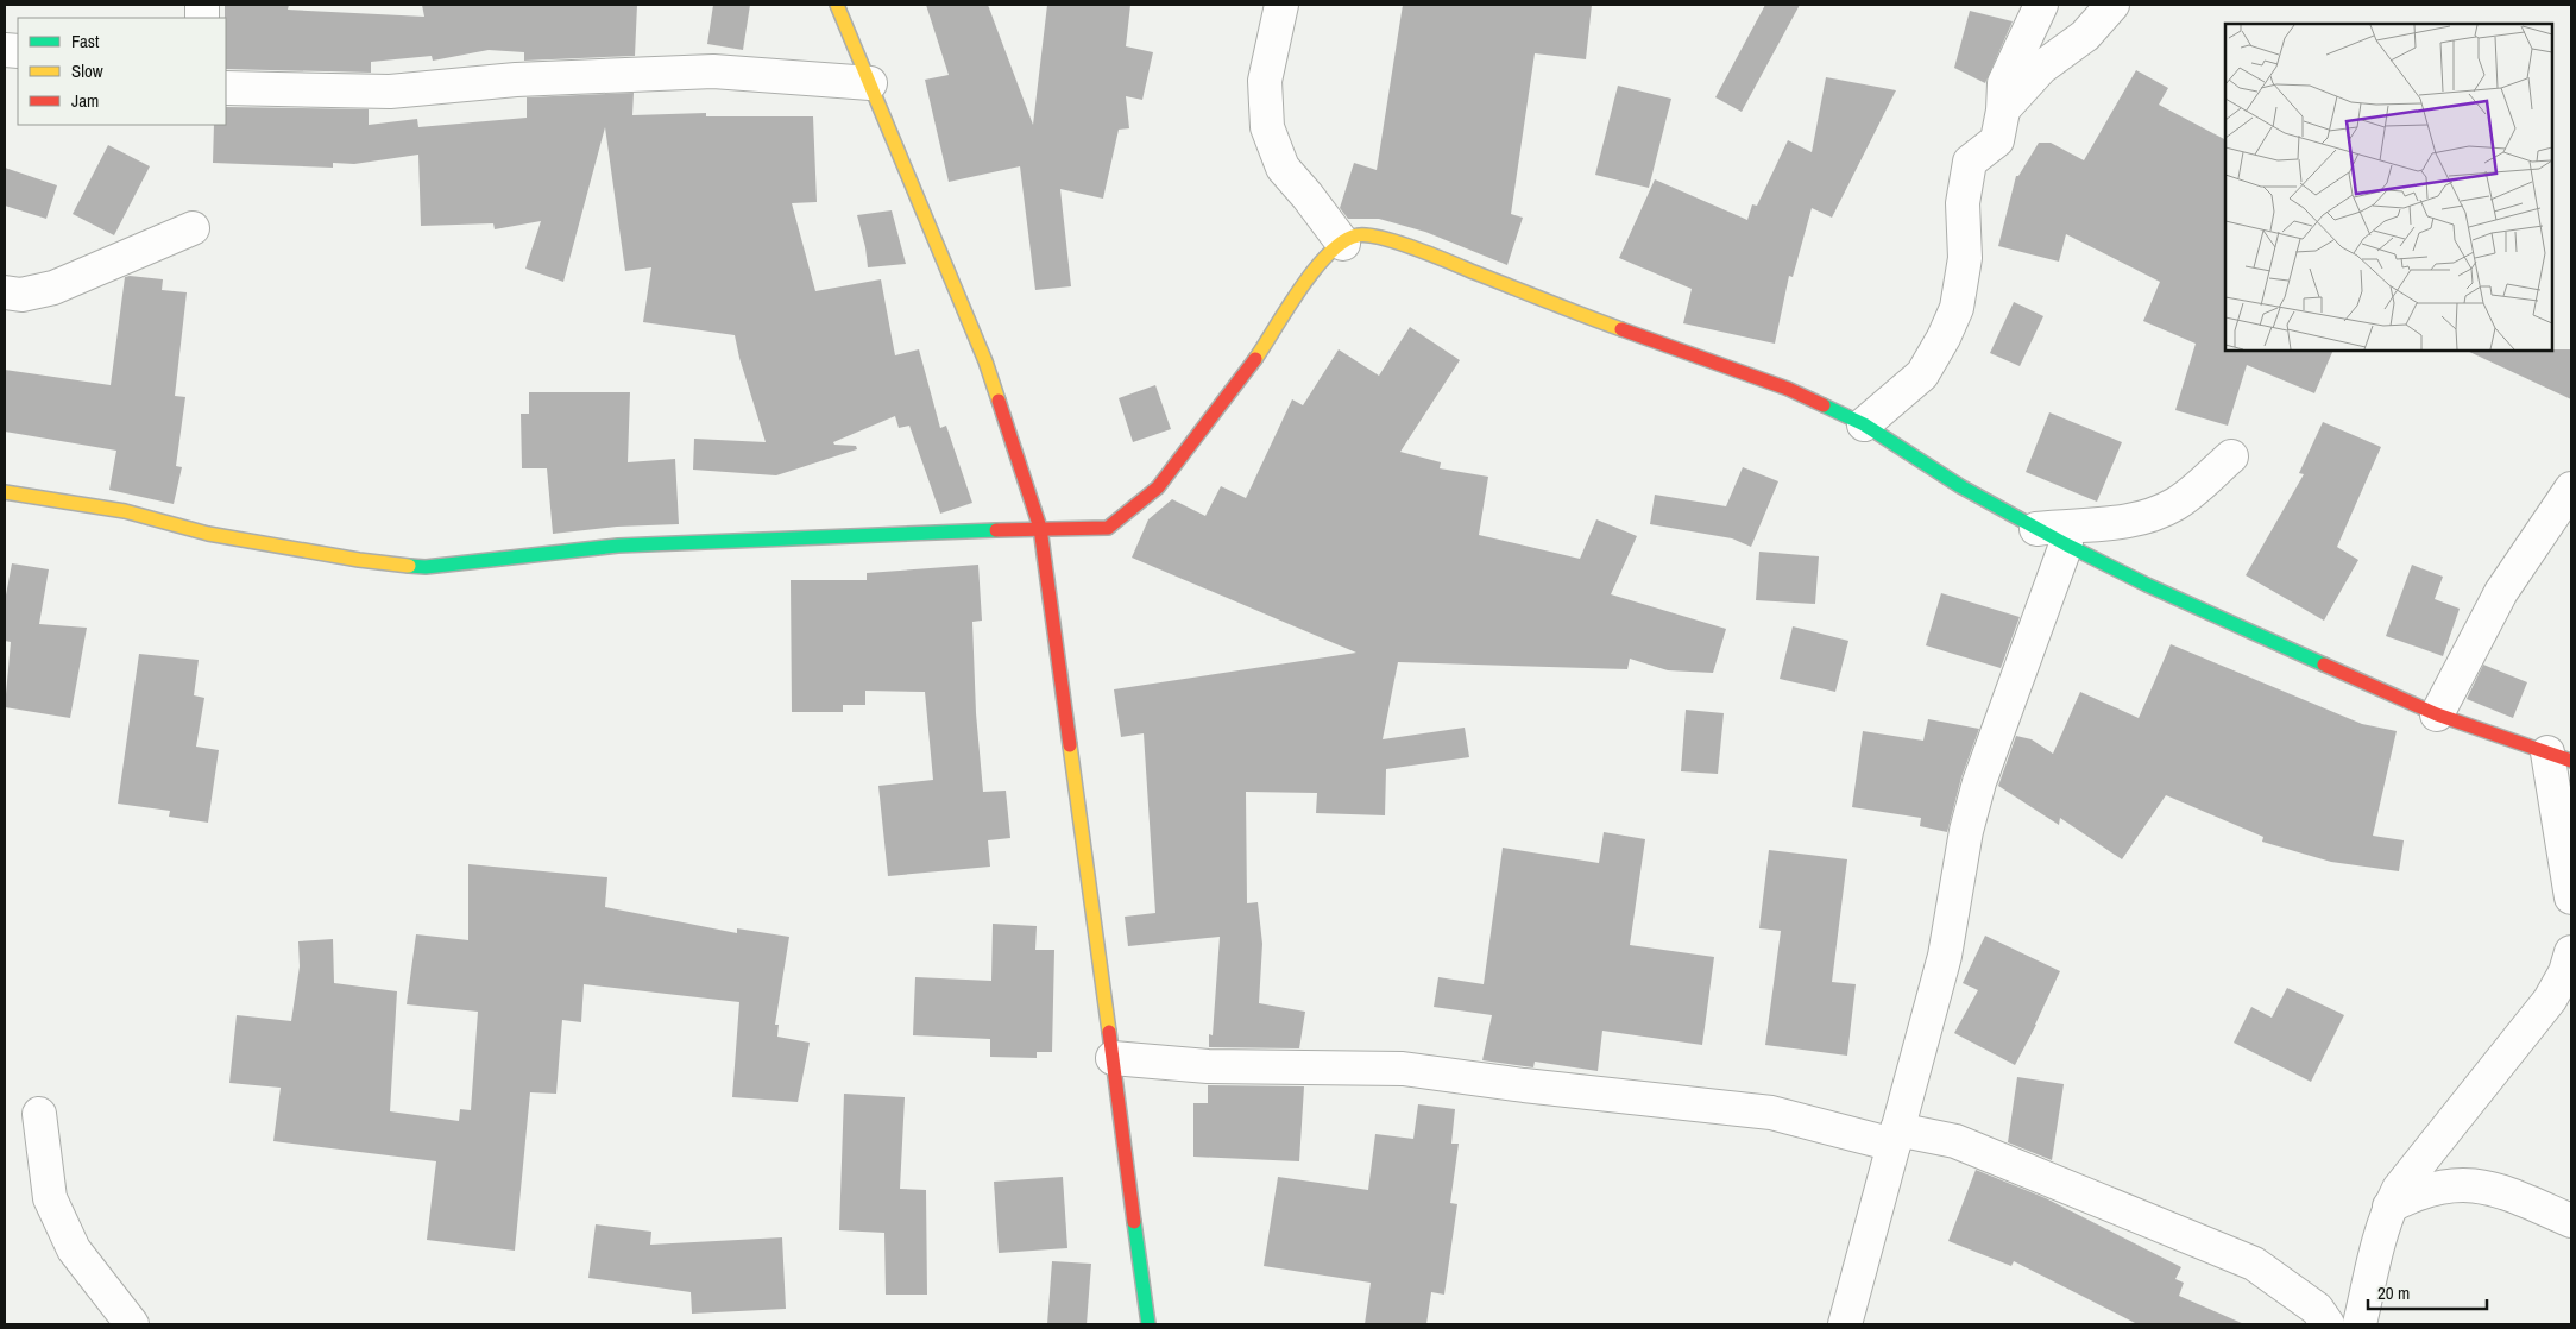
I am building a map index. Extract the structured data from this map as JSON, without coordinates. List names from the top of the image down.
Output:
{
  "legend": ["Fast", "Slow", "Jam"],
  "scale_bar": "20 m"
}
